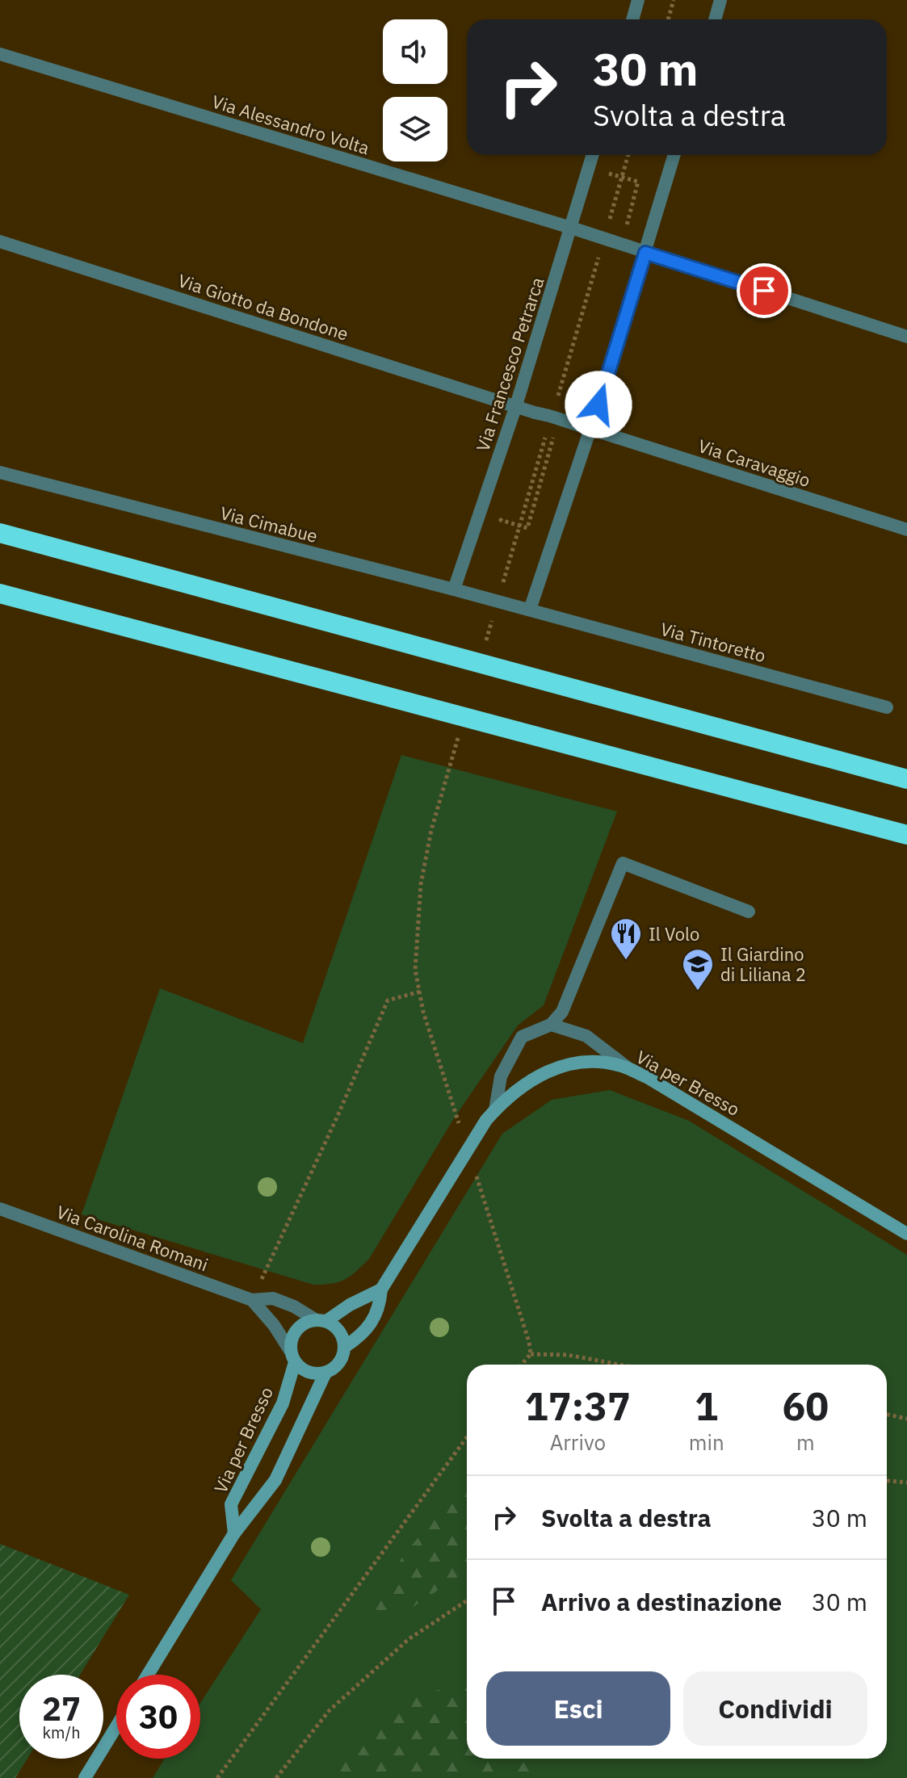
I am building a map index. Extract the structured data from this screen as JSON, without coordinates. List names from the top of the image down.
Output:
{
  "streets": {
    "street": [
      "Via Alessandro Volta",
      "Via Giotto da Bondone",
      "Via Francesco Petrarca",
      "Via Caravaggio",
      "Via Cimabue",
      "Via Tintoretto",
      "Via per Bresso",
      "Via Carolina Romani"
    ]
  },
  "crossings": [
    ["Via Alessandro Volta", "Via Francesco Petrarca"],
    ["Via Giotto da Bondone", "Via Francesco Petrarca"],
    ["Via Giotto da Bondone", "Via Caravaggio"],
    ["Via Francesco Petrarca", "Via Cimabue"],
    ["Via Cimabue", "Via Tintoretto"],
    ["Via per Bresso", "Via Carolina Romani"]
  ],
  "places": {
    "restaurant": ["Il Volo"],
    "school or university": ["Il Giardino di Liliana 2"]
  },
  "page": {
    "turn": ["30 m", "Svolta a destra"],
    "eta": [
      "17:37",
      "Arrivo",
      "1",
      "min",
      "60",
      "m"
    ],
    "list": [
      {
        "name": "Svolta a destra",
        "value": "30 m"
      },
      {
        "name": "Arrivo a destinazione",
        "value": "30 m"
      }
    ],
    "buttons": ["Esci", "Condividi"],
    "speed": "27 km/h",
    "limit": "30"
  }
}
